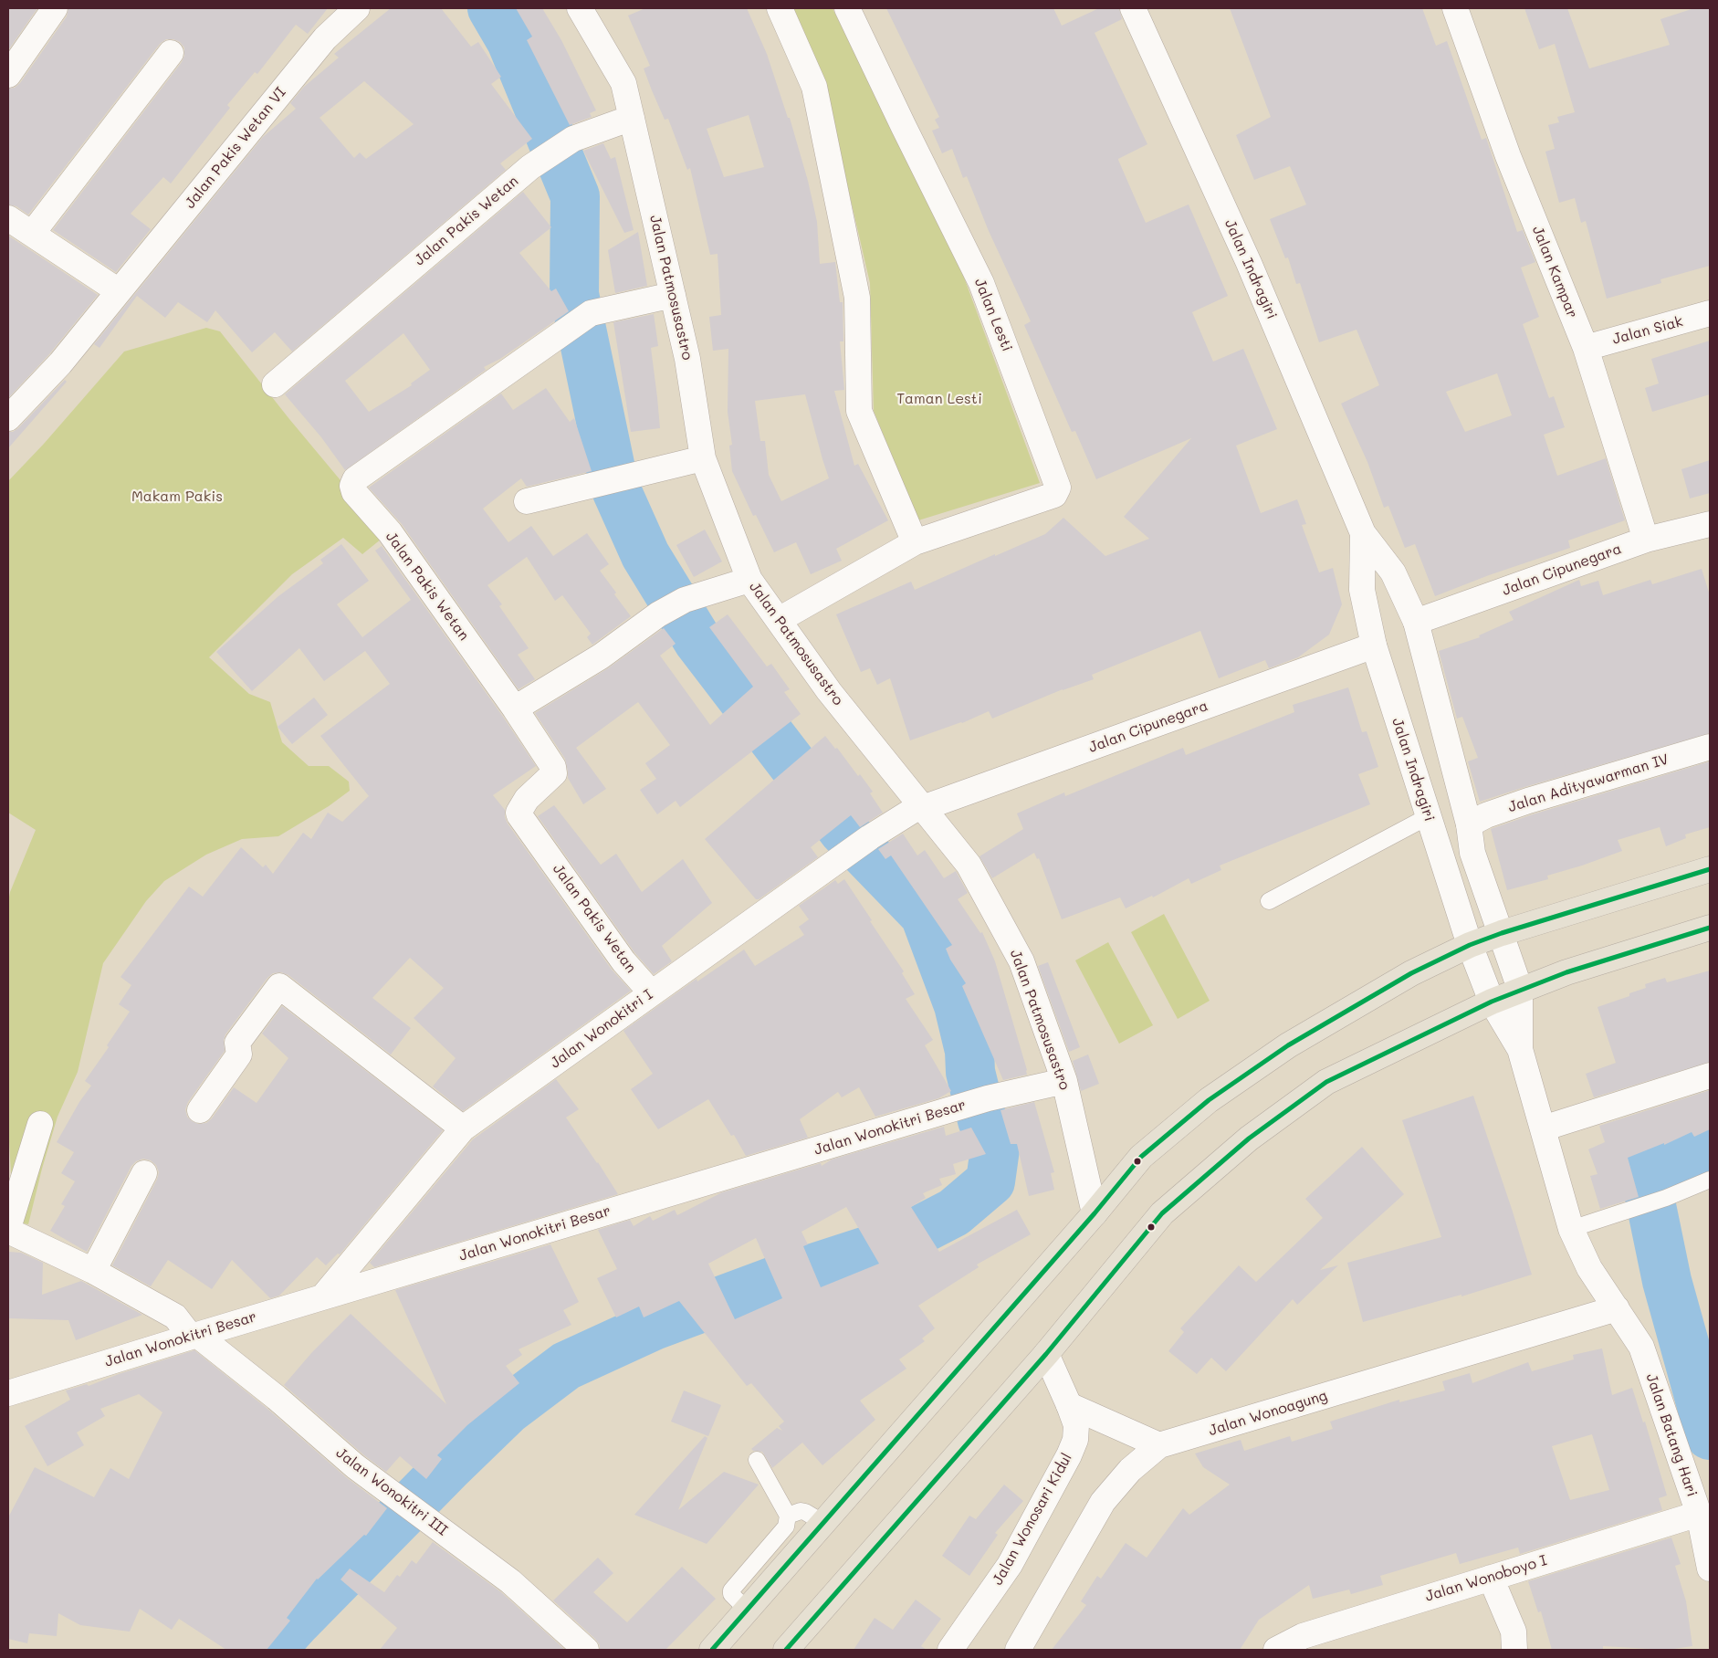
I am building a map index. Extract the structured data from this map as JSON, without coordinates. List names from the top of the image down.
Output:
{
  "streets": {
    "street": [
      "Jalan Pakis Wetan VI",
      "Jalan Pakis Wetan",
      "Jalan Indragiri",
      "Jalan Kampar",
      "Jalan Patmosusastro",
      "Jalan Lesti",
      "Jalan Siak",
      "Jalan Cipunegara",
      "Jalan Adityawarman IV",
      "Jalan Wonokitri I",
      "Jalan Wonokitri Besar",
      "Jalan Wonoagung",
      "Jalan Batang Hari",
      "Jalan Wonokitri III",
      "Jalan Wonosari Kidul",
      "Jalan Wonoboyo I"
    ]
  },
  "crossings": [
    ["Jalan Pakis Wetan", "Jalan Patmosusastro"],
    ["Jalan Pakis Wetan", "Jalan Wonokitri I"],
    ["Jalan Indragiri", "Jalan Cipunegara"],
    ["Jalan Indragiri", "Jalan Adityawarman IV"],
    ["Jalan Indragiri", "Jalan Batang Hari"],
    ["Jalan Kampar", "Jalan Siak"],
    ["Jalan Kampar", "Jalan Cipunegara"],
    ["Jalan Patmosusastro", "Jalan Lesti"],
    ["Jalan Patmosusastro", "Jalan Cipunegara"],
    ["Jalan Patmosusastro", "Jalan Wonokitri I"],
    ["Jalan Patmosusastro", "Jalan Wonokitri Besar"],
    ["Jalan Cipunegara", "Jalan Wonokitri I"],
    ["Jalan Wonokitri I", "Jalan Wonokitri Besar"],
    ["Jalan Wonokitri Besar", "Jalan Wonokitri III"],
    ["Jalan Wonoagung", "Jalan Batang Hari"],
    ["Jalan Batang Hari", "Jalan Wonoboyo I"]
  ],
  "parks": ["Taman Lesti", "Makam Pakis"]
}
